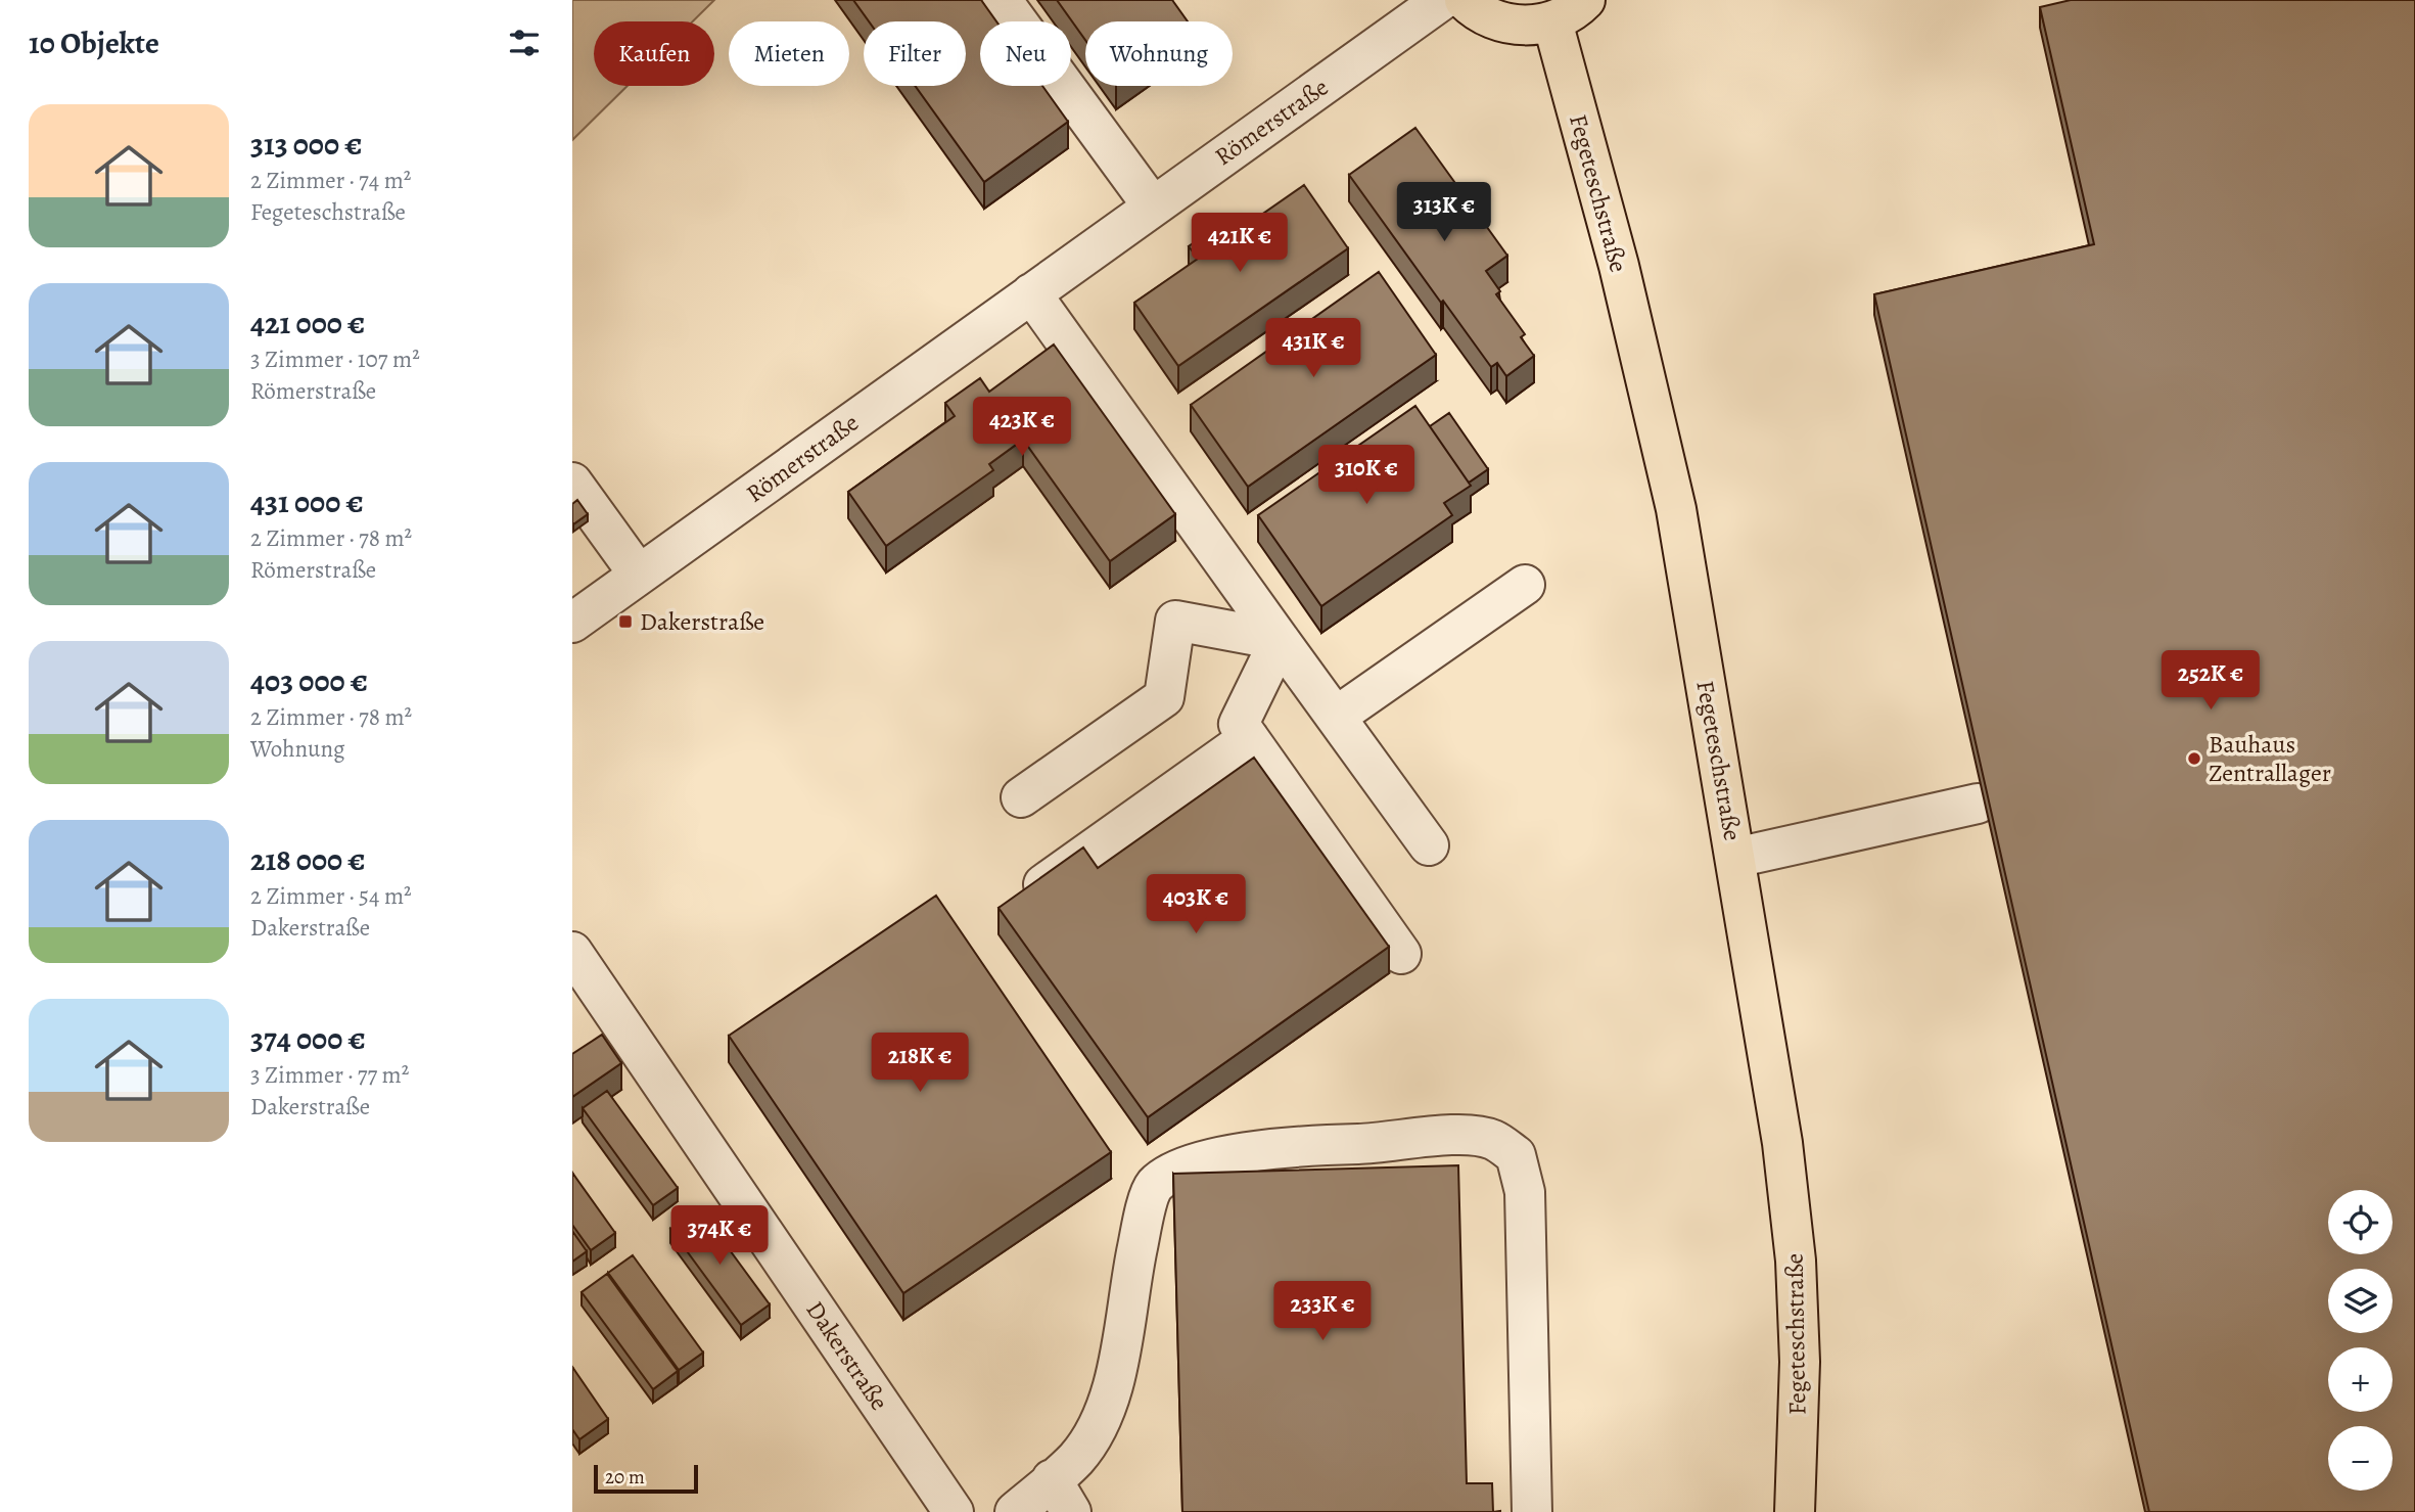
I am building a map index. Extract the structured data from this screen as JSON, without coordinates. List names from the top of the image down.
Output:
{
  "streets": {
    "main road": ["Fegeteschstraße"],
    "street": ["Römerstraße", "Dakerstraße"]
  },
  "places": {
    "transit": ["Dakerstraße"],
    "other": ["Bauhaus Zentrallager"]
  },
  "scale_bar": "20 m",
  "page": {
    "heading": "10 Objekte",
    "chip": [
      "Kaufen",
      "Mieten",
      "Filter",
      "Neu",
      "Wohnung"
    ],
    "list": [
      {
        "name": "313 000 €",
        "note": "2 Zimmer · 74 m² · Fegeteschstraße"
      },
      {
        "name": "421 000 €",
        "note": "3 Zimmer · 107 m² · Römerstraße"
      },
      {
        "name": "431 000 €",
        "note": "2 Zimmer · 78 m² · Römerstraße"
      },
      {
        "name": "403 000 €",
        "note": "2 Zimmer · 78 m² · Wohnung"
      },
      {
        "name": "218 000 €",
        "note": "2 Zimmer · 54 m² · Dakerstraße"
      },
      {
        "name": "374 000 €",
        "note": "3 Zimmer · 77 m² · Dakerstraße"
      }
    ],
    "price": [
      "313K €",
      "421K €",
      "431K €",
      "423K €",
      "310K €",
      "252K €",
      "403K €",
      "218K €",
      "374K €",
      "233K €"
    ],
    "map_buttons": ["+", "−"],
    "scale": "20 m"
  }
}
